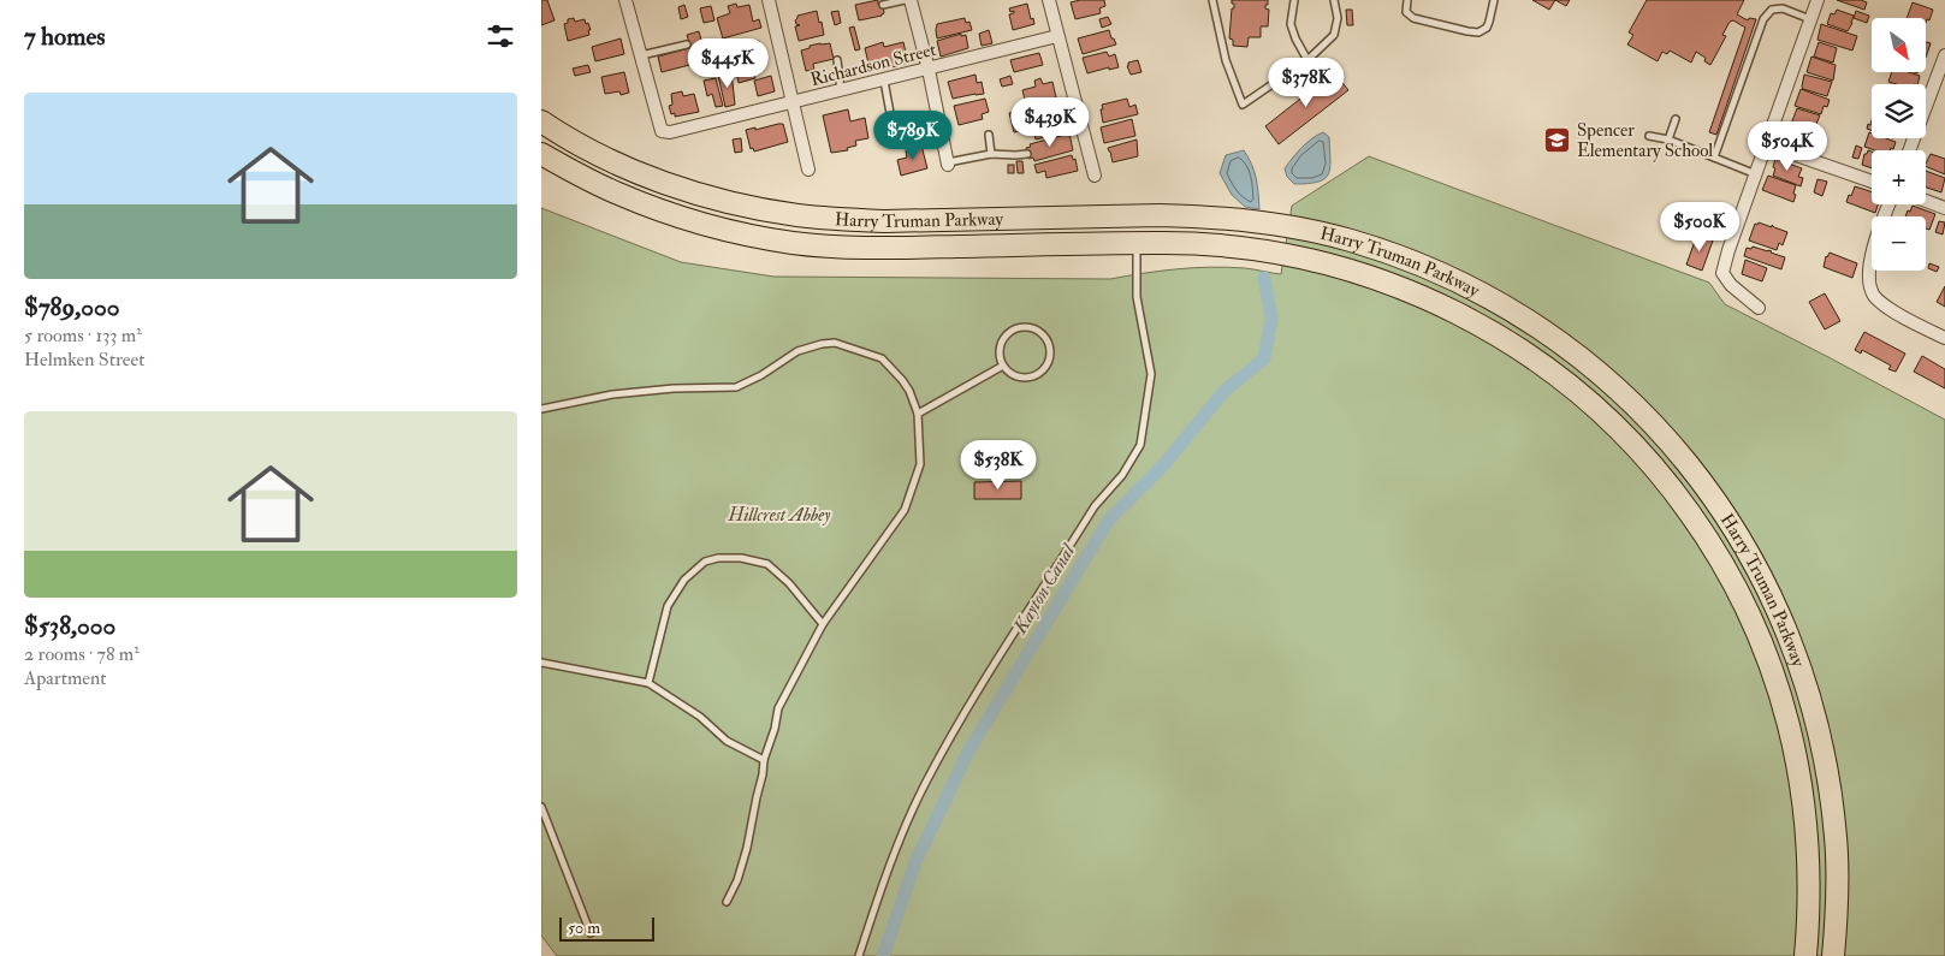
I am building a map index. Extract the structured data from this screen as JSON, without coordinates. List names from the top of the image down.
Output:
{
  "streets": {
    "highway": ["Harry Truman Parkway"],
    "street": ["Richardson Street"]
  },
  "water": ["Kayton Canal"],
  "parks": ["Hillcrest Abbey"],
  "places": {
    "school or university": ["Spencer Elementary School"]
  },
  "scale_bar": "50 m",
  "north": "bottom right",
  "page": {
    "heading": "7 homes",
    "map_buttons": ["+", "−"],
    "price": [
      "$445K",
      "$378K",
      "$439K",
      "$789K",
      "$504K",
      "$500K",
      "$538K"
    ],
    "list": [
      {
        "name": "$789,000",
        "note": "5 rooms · 133 m² · Helmken Street"
      },
      {
        "name": "$538,000",
        "note": "2 rooms · 78 m² · Apartment"
      }
    ],
    "scale": "50 m"
  }
}
